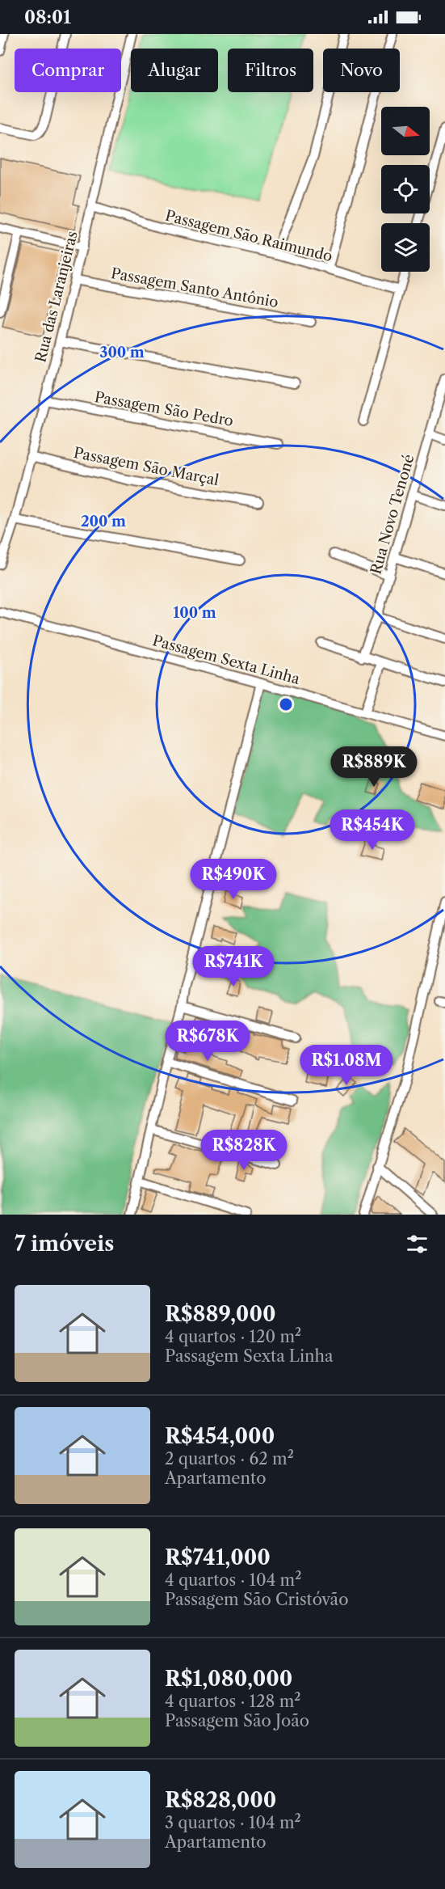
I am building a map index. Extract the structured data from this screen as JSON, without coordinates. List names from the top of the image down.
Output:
{
  "streets": {
    "street": [
      "Passagem São Raimundo",
      "Passagem Santo Antônio",
      "Rua das Laranjeiras",
      "Passagem São Pedro",
      "Passagem São Marçal",
      "Rua Novo Tenoné",
      "Passagem Sexta Linha"
    ]
  },
  "crossings": [
    ["Passagem São Raimundo", "Rua das Laranjeiras"],
    ["Passagem Santo Antônio", "Rua das Laranjeiras"],
    ["Rua das Laranjeiras", "Passagem São Pedro"],
    ["Rua das Laranjeiras", "Passagem São Marçal"]
  ],
  "north": "right",
  "page": {
    "status": "08:01",
    "chip": [
      "Comprar",
      "Alugar",
      "Filtros",
      "Novo"
    ],
    "price": [
      "R$889K",
      "R$454K",
      "R$490K",
      "R$741K",
      "R$678K",
      "R$1.08M",
      "R$828K"
    ],
    "heading": "7 imóveis",
    "list": [
      {
        "name": "R$889,000",
        "note": "4 quartos · 120 m² · Passagem Sexta Linha"
      },
      {
        "name": "R$454,000",
        "note": "2 quartos · 62 m² · Apartamento"
      },
      {
        "name": "R$741,000",
        "note": "4 quartos · 104 m² · Passagem São Cristóvão"
      },
      {
        "name": "R$1,080,000",
        "note": "4 quartos · 128 m² · Passagem São João"
      },
      {
        "name": "R$828,000",
        "note": "3 quartos · 104 m² · Apartamento"
      }
    ]
  },
  "rings": ["300 m", "200 m", "100 m"]
}
